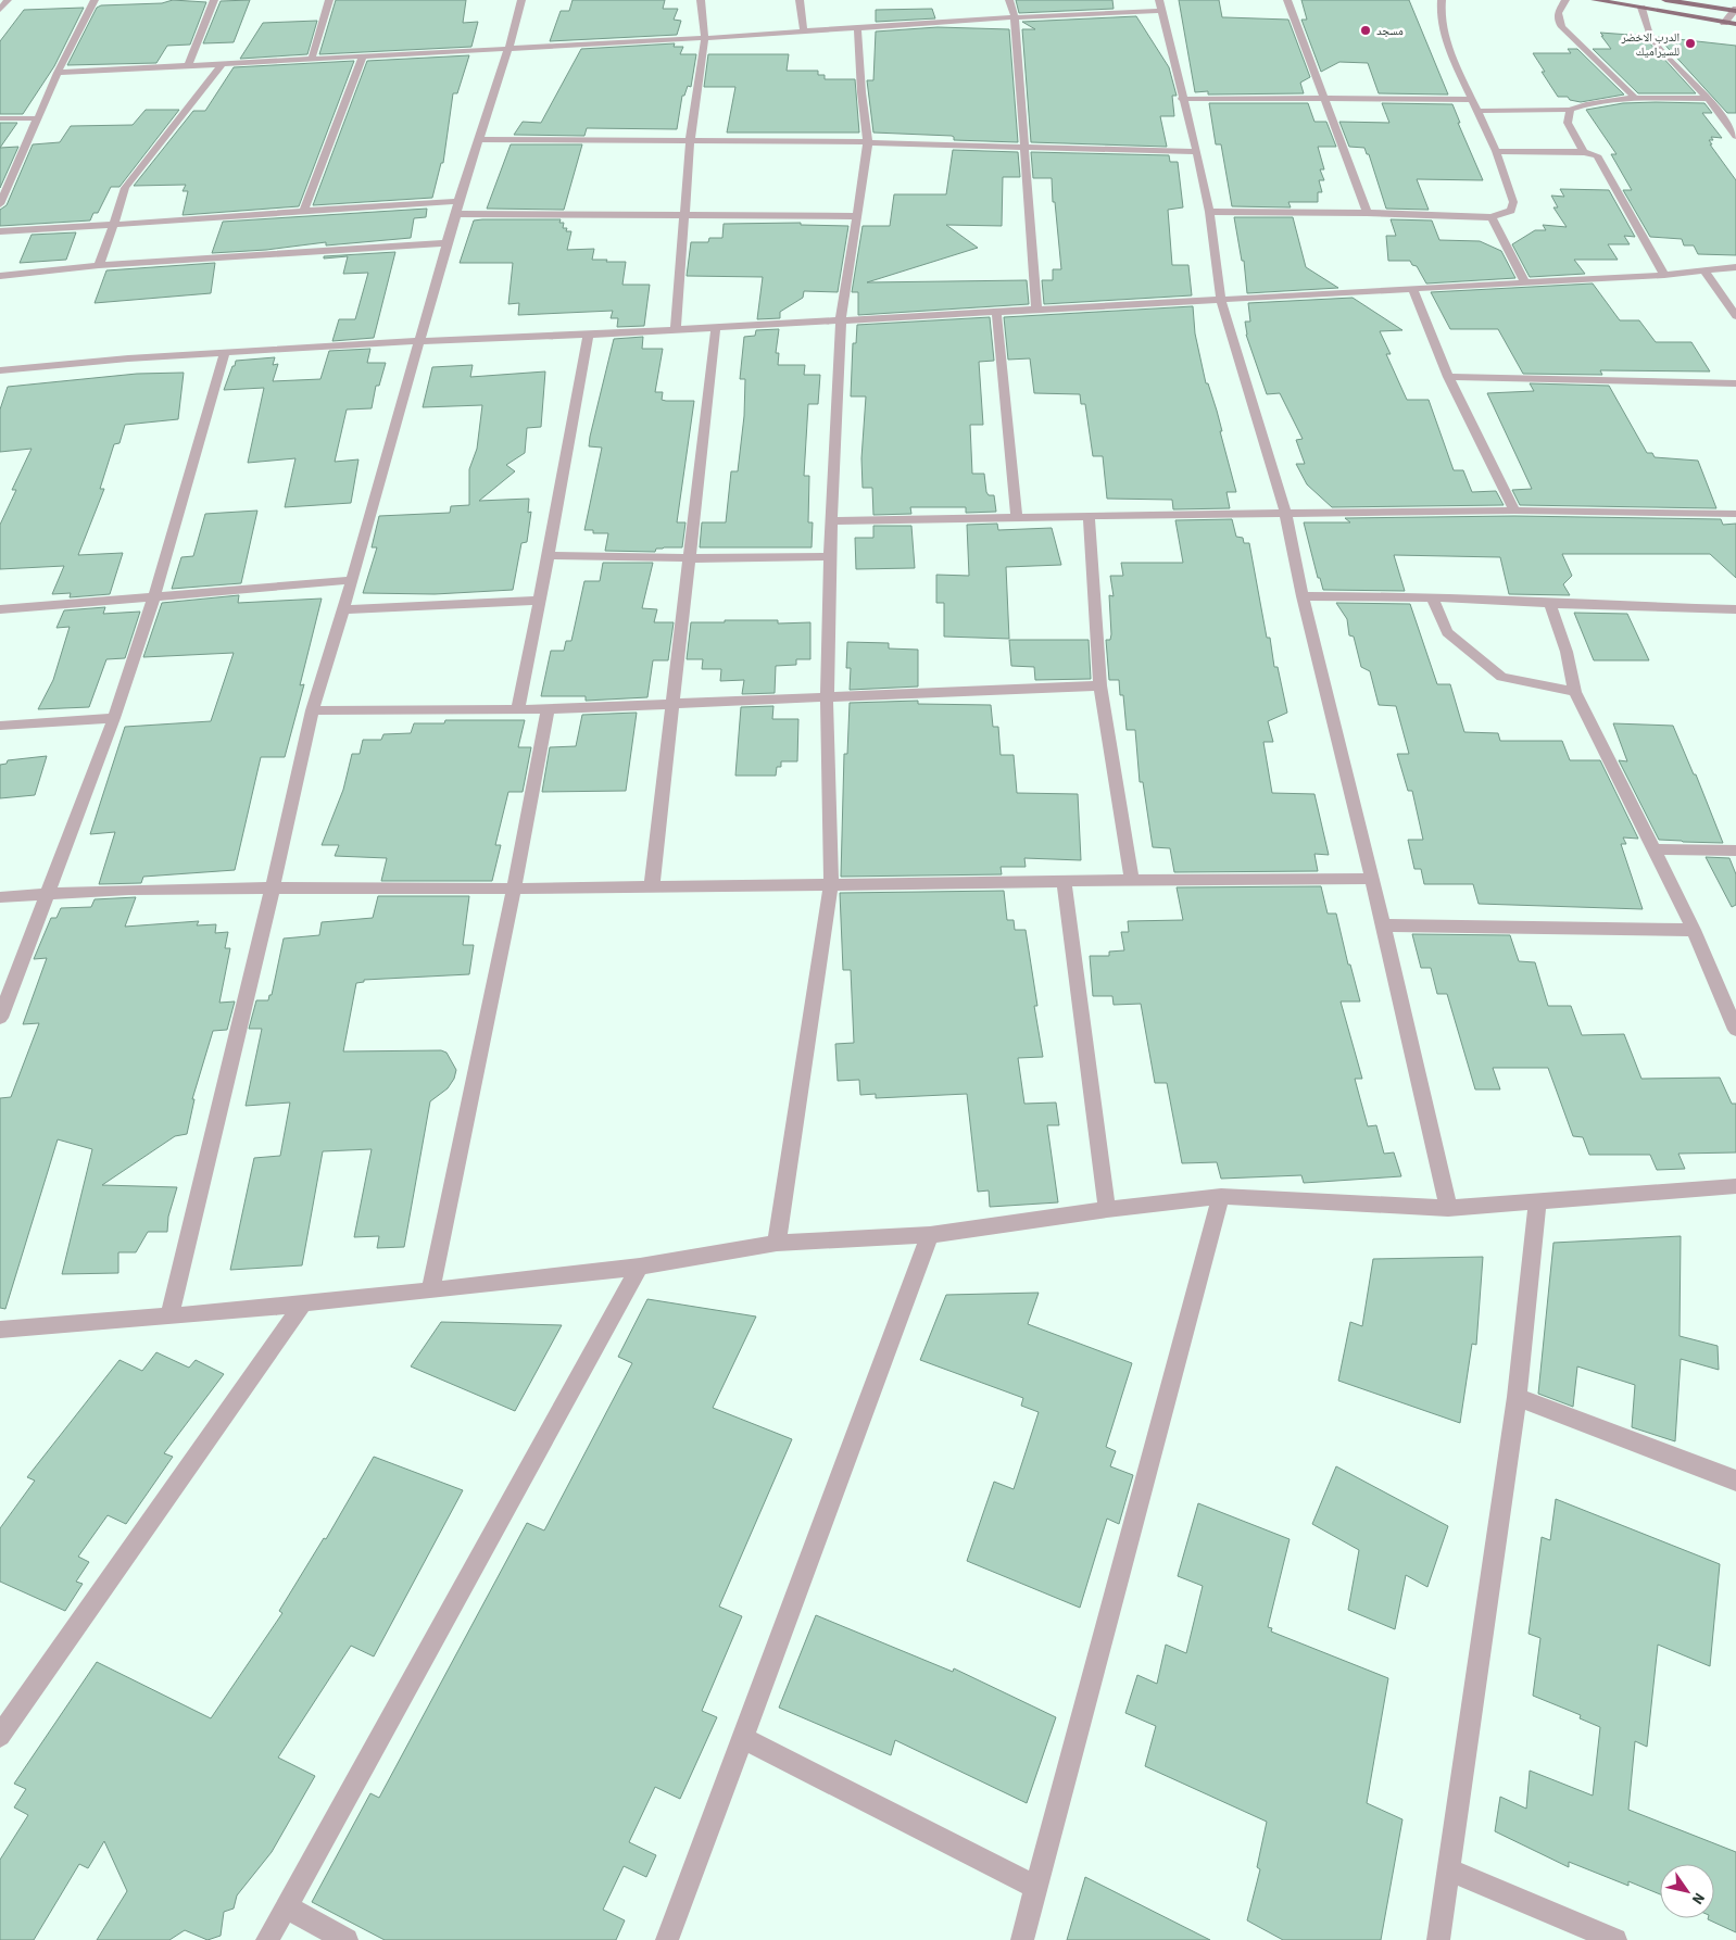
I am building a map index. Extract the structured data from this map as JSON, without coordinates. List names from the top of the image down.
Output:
{
  "places": ["مسجد", "الدرب الاخضر للسيراميك"],
  "north": "bottom right"
}
